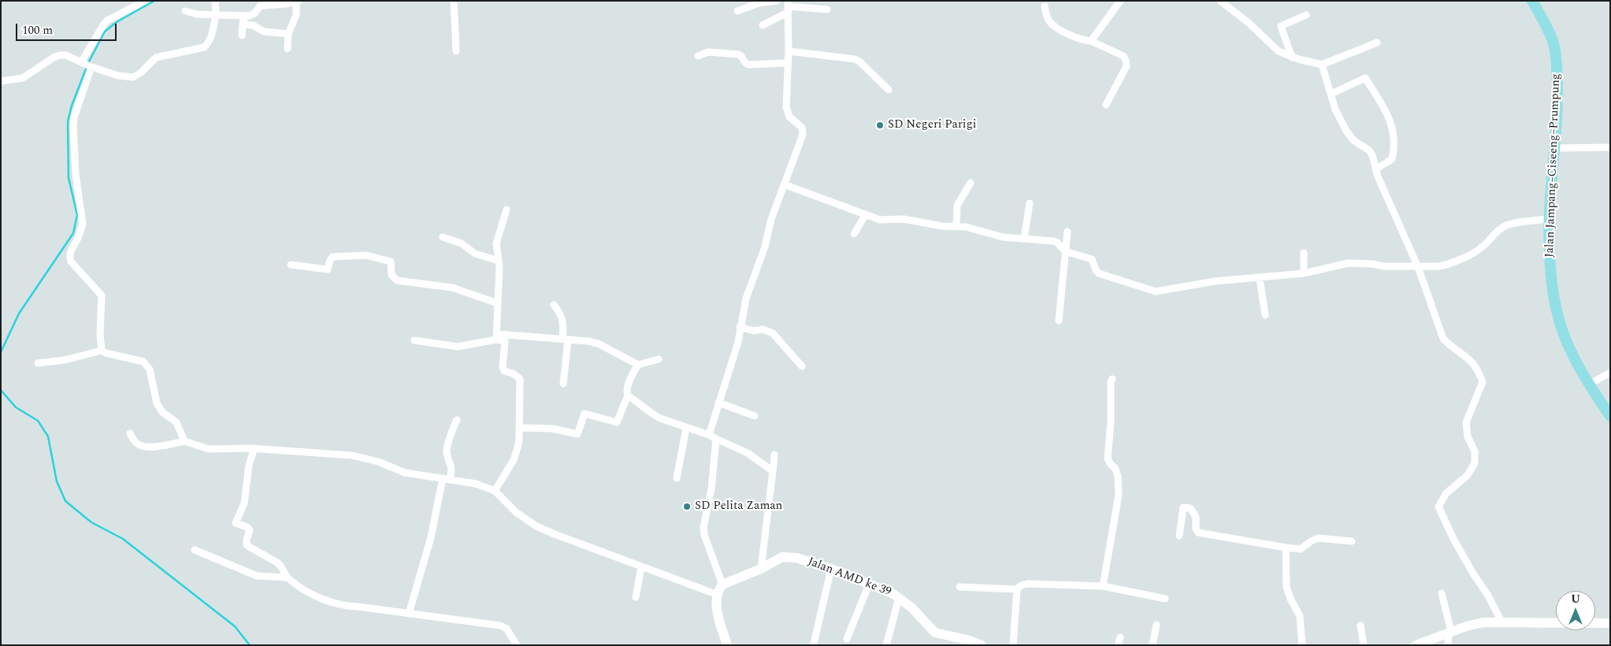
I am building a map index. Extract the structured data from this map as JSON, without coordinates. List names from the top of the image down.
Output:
{
  "streets": {
    "main road": ["Jalan Jampang–Ciseeng–Prumpung"],
    "street": ["Jalan AMD ke 39"]
  },
  "places": ["SD Negeri Parigi", "SD Pelita Zaman"],
  "scale_bar": "100 m",
  "north": "top"
}
